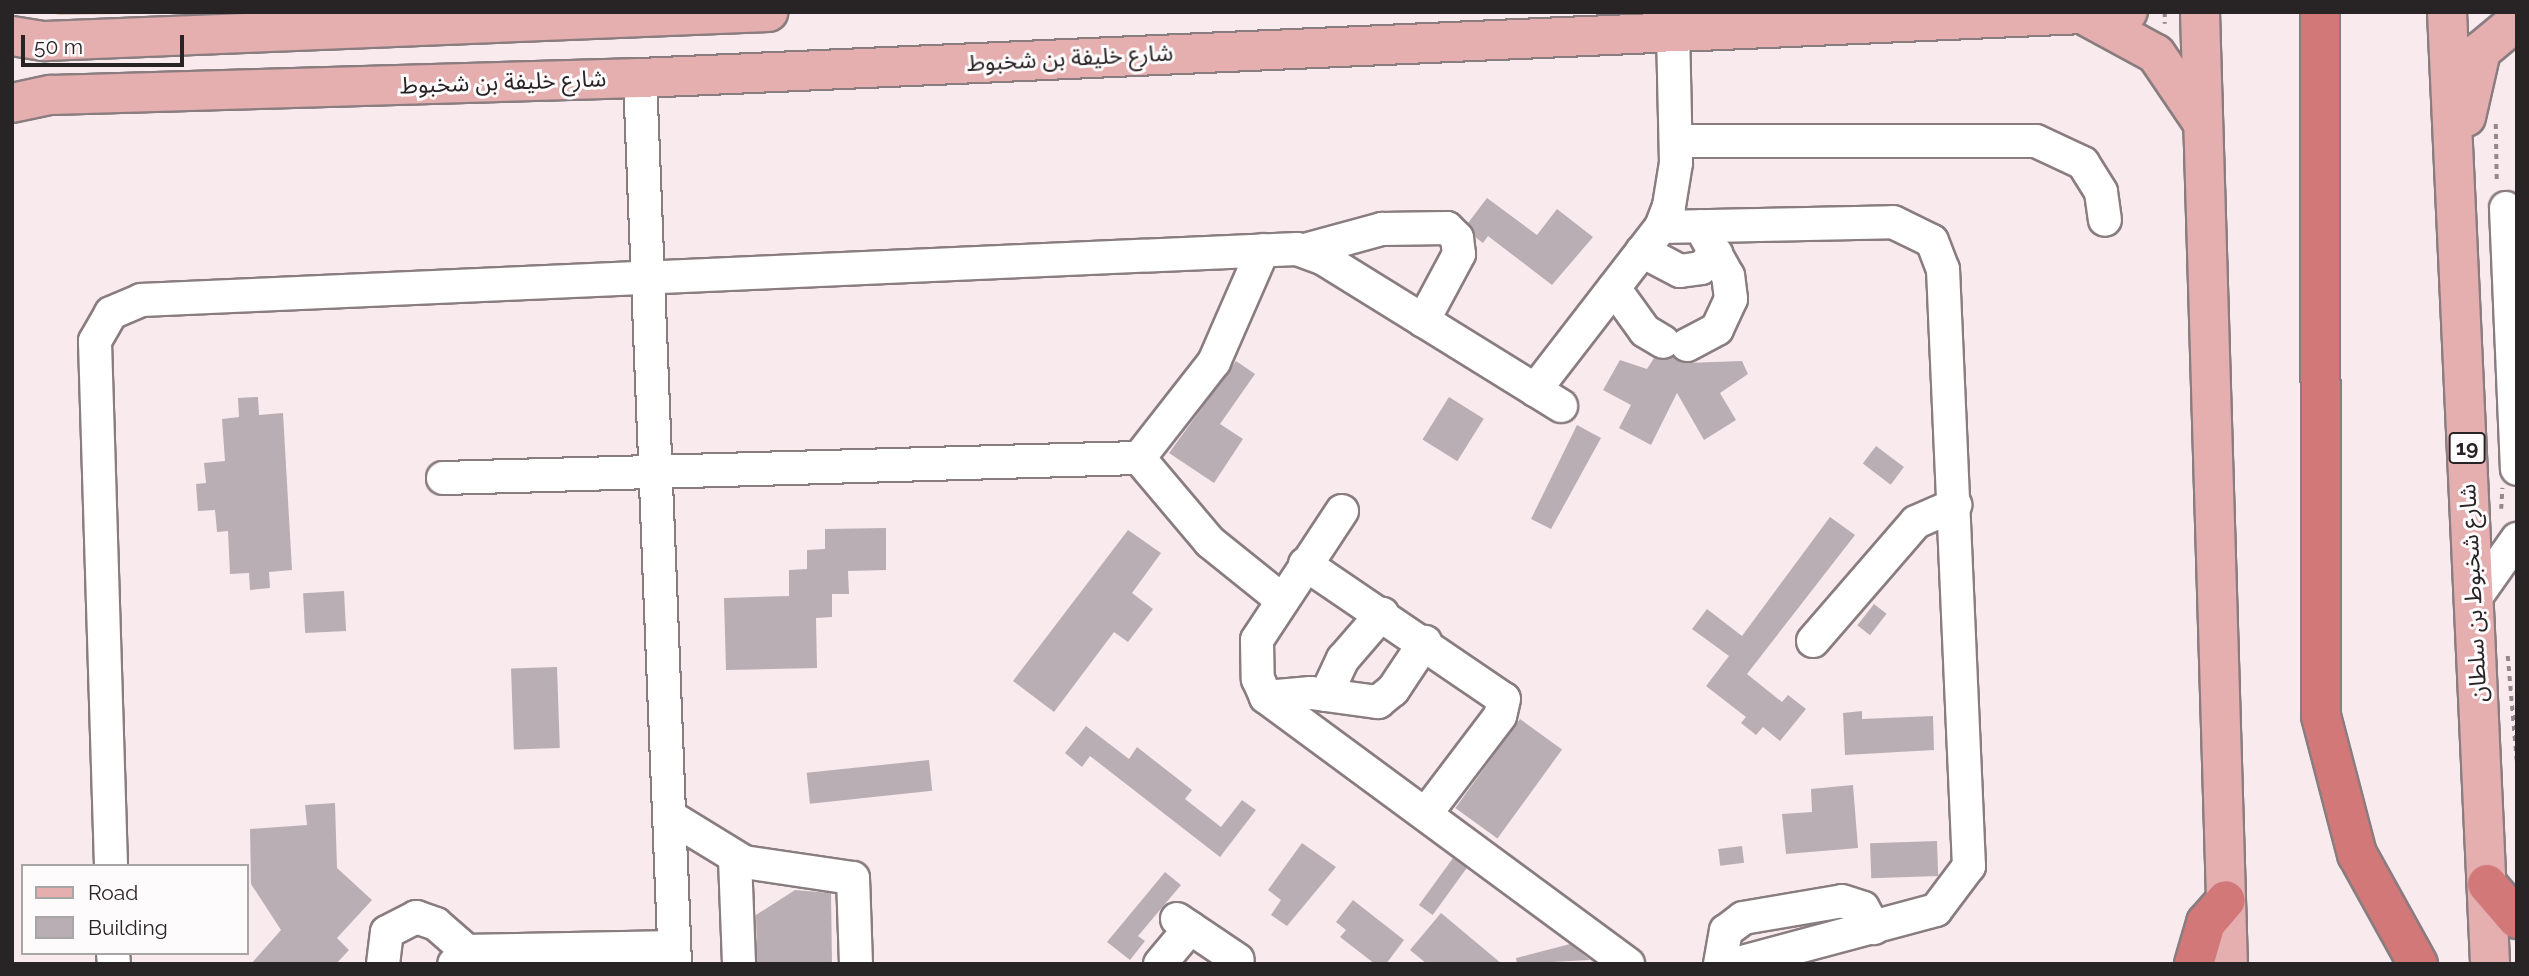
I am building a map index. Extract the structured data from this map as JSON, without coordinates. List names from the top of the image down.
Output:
{
  "streets": {
    "main road": ["شارع خليفة بن شخبوط", "19", "شارع شخبوط بن سلطان"]
  },
  "legend": ["Road", "Building"],
  "scale_bar": "50 m"
}
